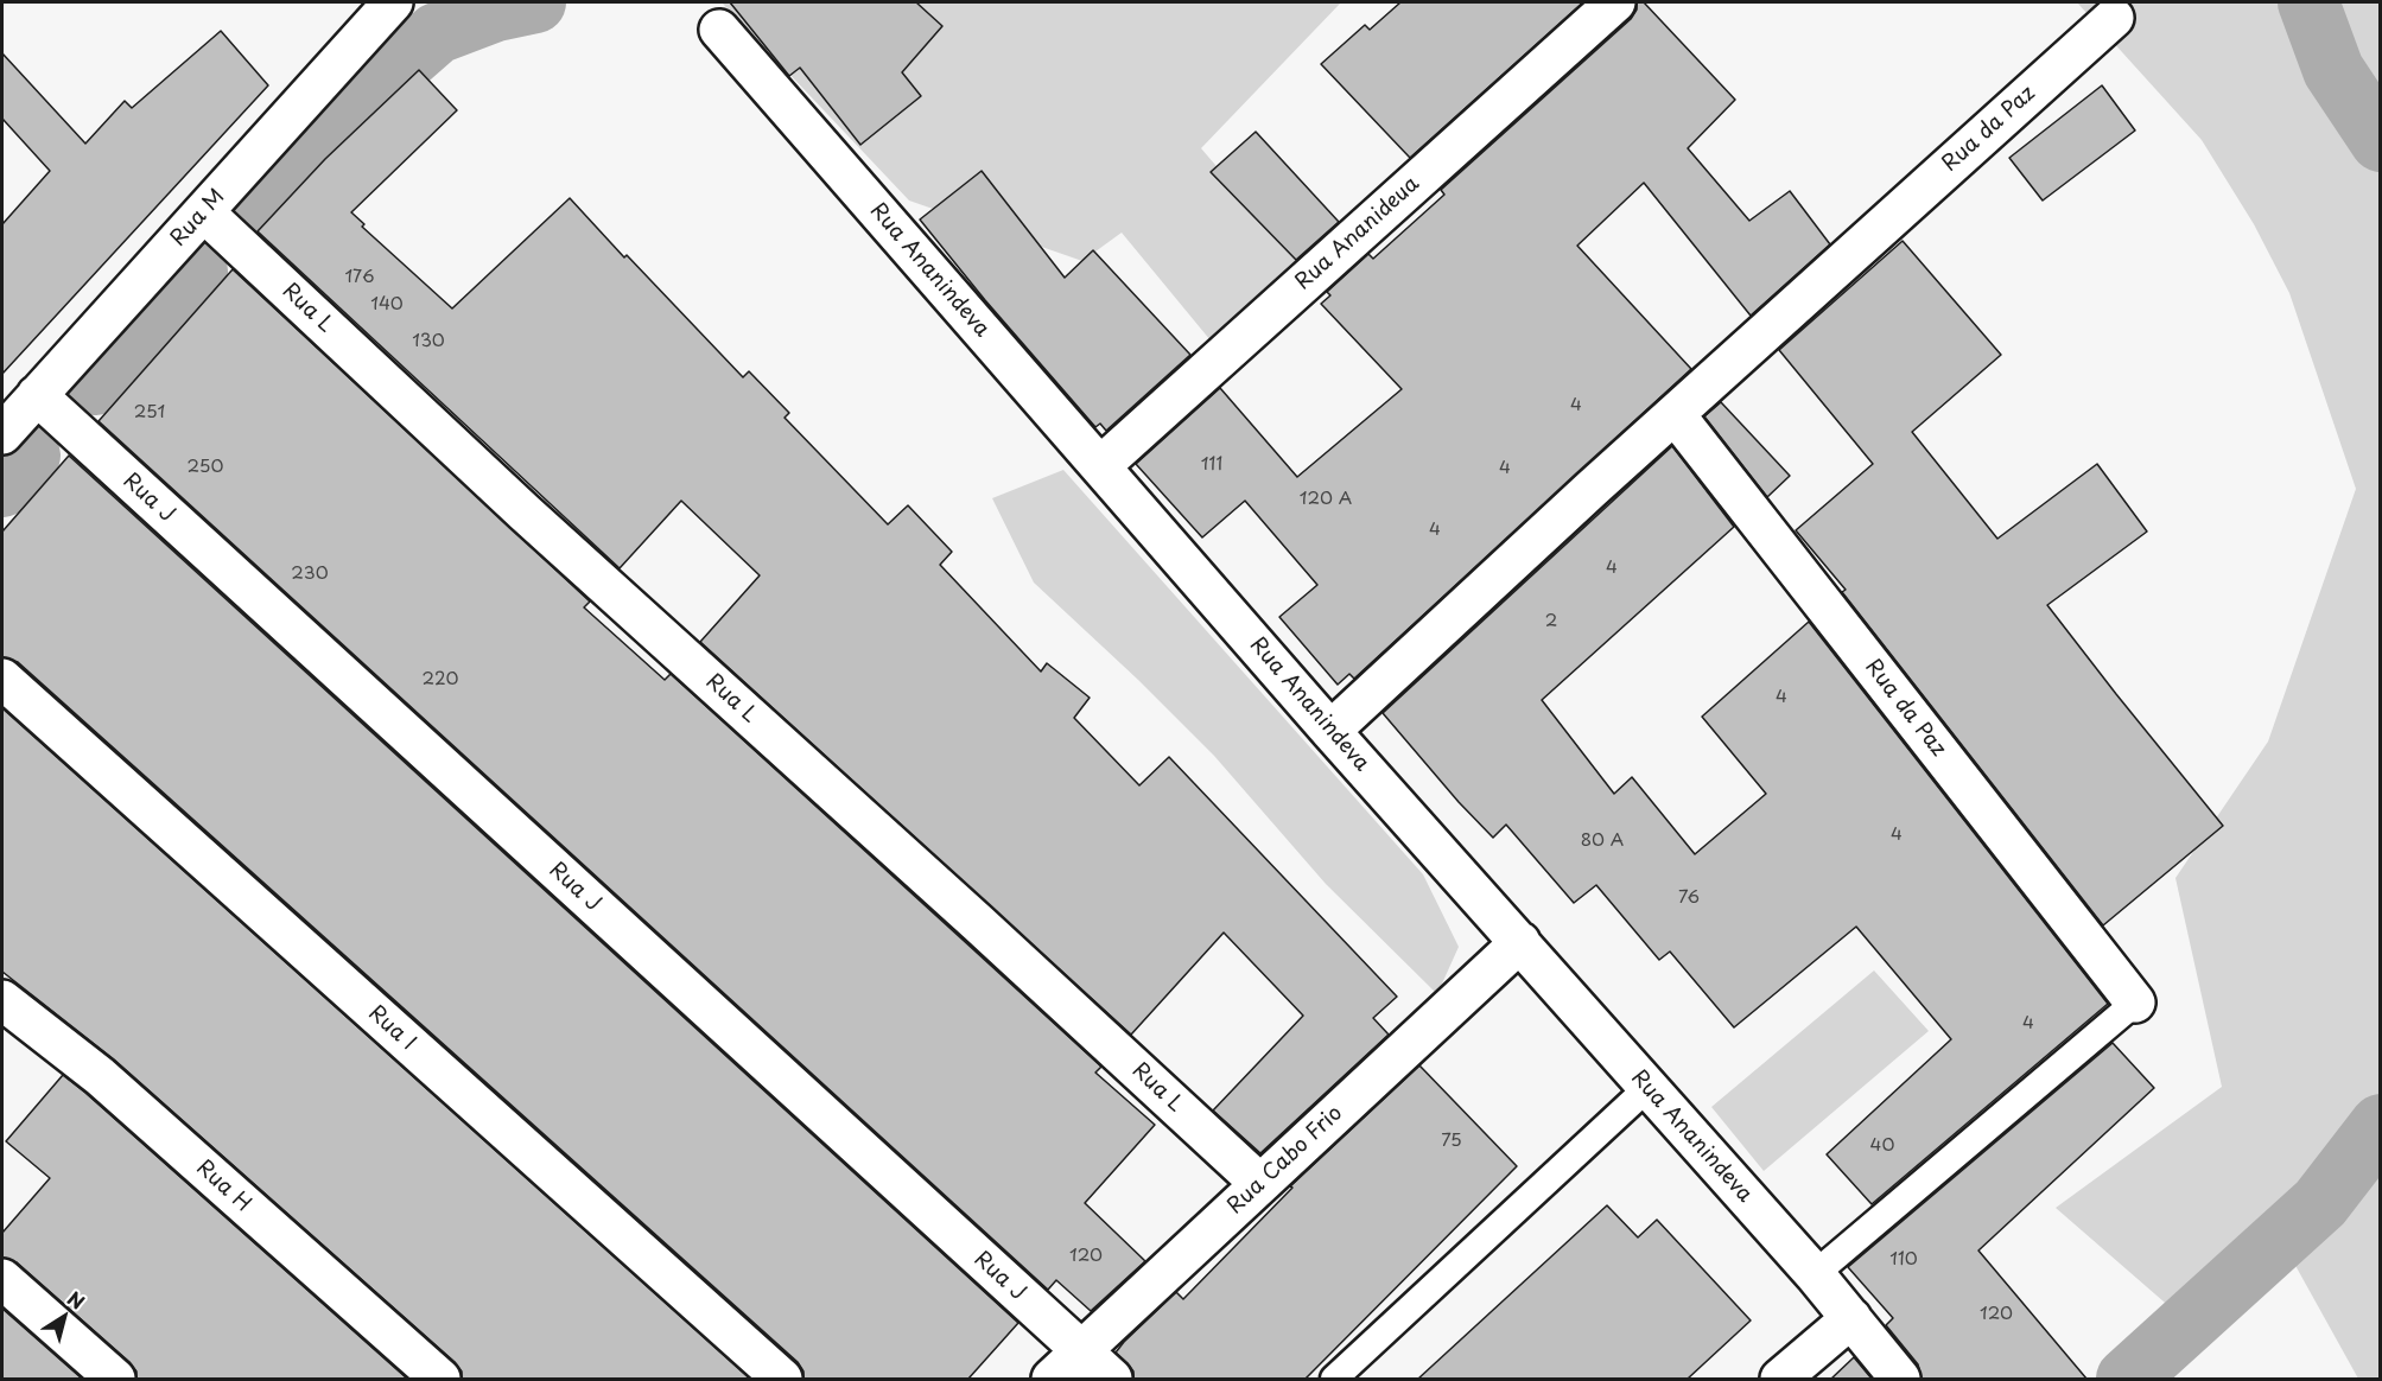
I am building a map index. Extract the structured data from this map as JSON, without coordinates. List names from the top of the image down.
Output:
{
  "streets": {
    "street": [
      "Rua da Paz",
      "Rua M",
      "Rua Ananideua",
      "Rua Ananindeva",
      "Rua L",
      "Rua J",
      "Rua I",
      "Rua Cabo Frio",
      "Rua H"
    ]
  },
  "crossings": [
    ["Rua da Paz", "Rua Ananindeva"],
    ["Rua M", "Rua L"],
    ["Rua M", "Rua J"],
    ["Rua Ananideua", "Rua Ananindeva"],
    ["Rua Ananindeva", "Rua Cabo Frio"],
    ["Rua L", "Rua Cabo Frio"],
    ["Rua J", "Rua Cabo Frio"]
  ],
  "house_numbers": [
    "176",
    "140",
    "130",
    "4",
    "251",
    "111",
    "250",
    "4",
    "120 A",
    "4",
    "4",
    "230",
    "2",
    "220",
    "4",
    "4",
    "80 A",
    "76",
    "4",
    "75",
    "40",
    "120",
    "110",
    "120"
  ],
  "north": "top right"
}
